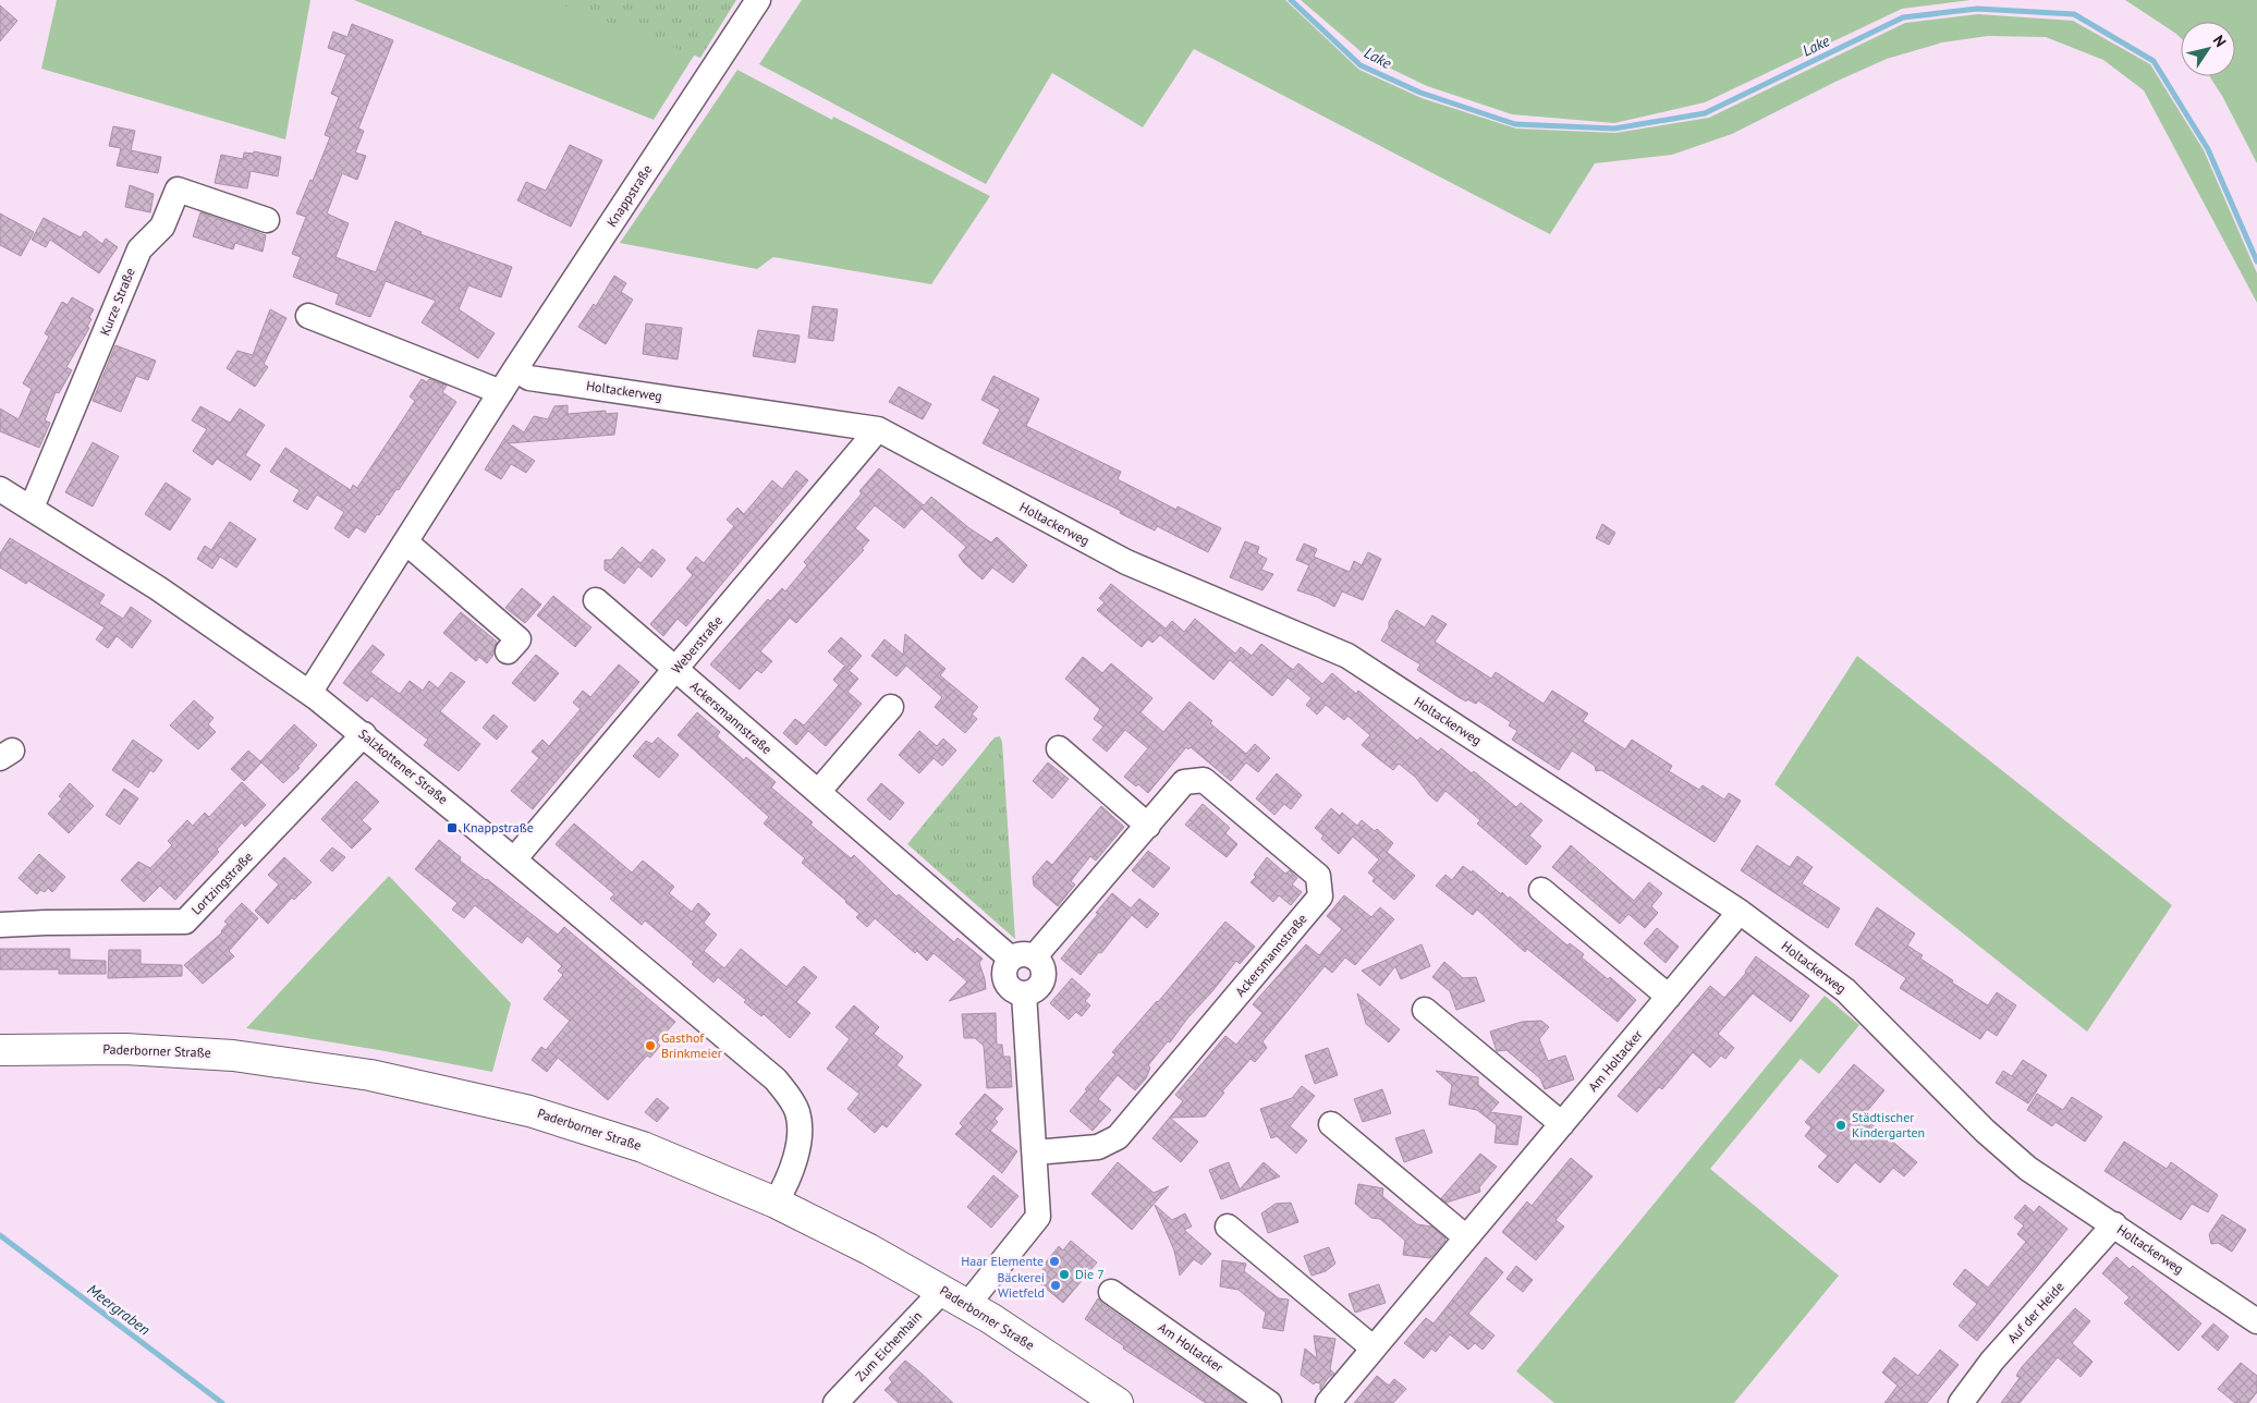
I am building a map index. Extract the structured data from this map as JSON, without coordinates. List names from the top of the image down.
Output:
{
  "streets": {
    "main road": ["Paderborner Straße"],
    "street": [
      "Knappstraße",
      "Kurze Straße",
      "Holtackerweg",
      "Weberstraße",
      "Ackersmannstraße",
      "Salzkottener Straße",
      "Lortzingstraße",
      "Am Holtacker",
      "Auf der Heide",
      "Zum Eichenhain"
    ]
  },
  "crossings": [
    ["Knappstraße", "Holtackerweg"],
    ["Knappstraße", "Salzkottener Straße"],
    ["Kurze Straße", "Salzkottener Straße"],
    ["Holtackerweg", "Weberstraße"],
    ["Holtackerweg", "Am Holtacker"],
    ["Holtackerweg", "Auf der Heide"],
    ["Weberstraße", "Ackersmannstraße"],
    ["Weberstraße", "Salzkottener Straße"],
    ["Salzkottener Straße", "Lortzingstraße"],
    ["Salzkottener Straße", "Paderborner Straße"],
    ["Paderborner Straße", "Zum Eichenhain"]
  ],
  "water": ["Lake", "Meergraben"],
  "places": {
    "transit": ["Knappstraße"],
    "other": [
      "Gasthof Brinkmeier",
      "Städtischer Kindergarten",
      "Haar Elemente",
      "Die 7",
      "Bäckerei Wietfeld"
    ]
  },
  "north": "top right"
}
